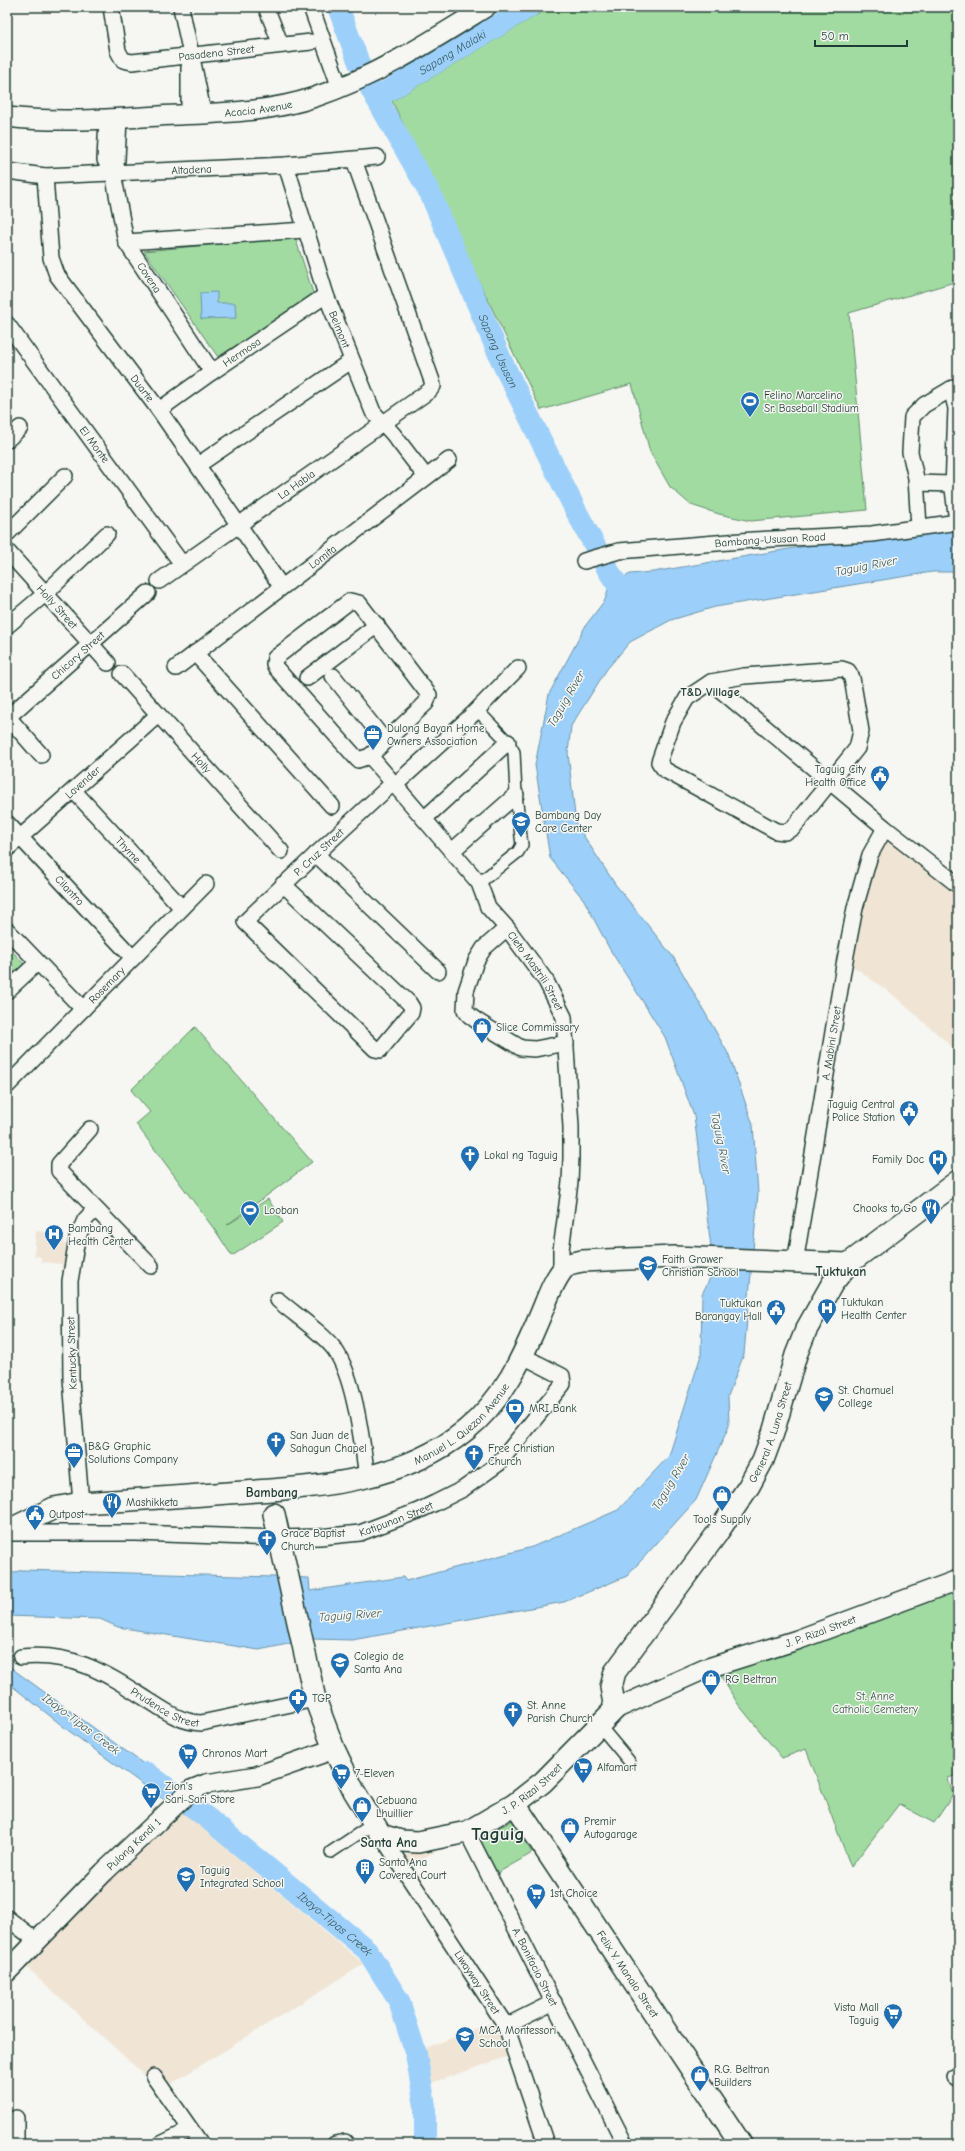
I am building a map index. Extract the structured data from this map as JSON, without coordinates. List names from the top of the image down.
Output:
{
  "streets": {
    "main road": [
      "Manuel L. Quezon Avenue",
      "General A. Luna Street",
      "J. P. Rizal Street",
      "Felix Y. Manalo Street"
    ],
    "street": [
      "Pasadena Street",
      "Acacia Avenue",
      "Altadena",
      "Covena",
      "Belmont",
      "Hermosa",
      "Duarte",
      "El Monte",
      "La Habla",
      "Bambang-Ususan Road",
      "Lomita",
      "Holly Street",
      "Chicory Street",
      "Holly",
      "Lavender",
      "Thyme",
      "P. Cruz Street",
      "Cilantro",
      "Cleto Mastrili Street",
      "Rosemary",
      "A. Mabini Street",
      "Kentucky Street",
      "Katipunan Street",
      "Prudence Street",
      "Pulong Kendi 1",
      "A. Bonifacio Street",
      "Liwayway Street"
    ]
  },
  "crossings": [
    ["Acacia Avenue", "Covena"],
    ["Altadena", "Covena"],
    ["Altadena", "Belmont"],
    ["Altadena", "Duarte"],
    ["Altadena", "La Habla"],
    ["Covena", "Hermosa"],
    ["Belmont", "Hermosa"],
    ["Belmont", "La Habla"],
    ["Belmont", "Lomita"],
    ["Hermosa", "Duarte"],
    ["Duarte", "La Habla"],
    ["Duarte", "Lomita"],
    ["El Monte", "La Habla"],
    ["Holly Street", "Chicory Street"],
    ["Holly", "Lavender"],
    ["Lavender", "Thyme"],
    ["Lavender", "Cilantro"],
    ["Thyme", "Rosemary"],
    ["P. Cruz Street", "Cleto Mastrili Street"],
    ["Cilantro", "Rosemary"],
    ["Cleto Mastrili Street", "Manuel L. Quezon Avenue"],
    ["A. Mabini Street", "Manuel L. Quezon Avenue"],
    ["Kentucky Street", "Manuel L. Quezon Avenue"],
    ["Manuel L. Quezon Avenue", "General A. Luna Street"],
    ["Manuel L. Quezon Avenue", "Katipunan Street"],
    ["General A. Luna Street", "J. P. Rizal Street"],
    ["J. P. Rizal Street", "A. Bonifacio Street"],
    ["J. P. Rizal Street", "Felix Y. Manalo Street"],
    ["J. P. Rizal Street", "Liwayway Street"]
  ],
  "districts": [
    "T&D Village",
    "Tuktukan",
    "Bambang",
    "Taguig",
    "Santa Ana"
  ],
  "water": [
    "Sapang Malaki",
    "Sapang Ususan",
    "Taguig River",
    "Ibayo-Tipas Creek"
  ],
  "parks": ["St. Anne Catholic Cemetery"],
  "places": {
    "sports": ["Felino Marcelino Sr. Baseball Stadium", "Looban"],
    "office": ["Dulong Bayan Home Owners Association", "B&G Graphic Solutions Company"],
    "public building": [
      "Taguig City Health Office",
      "Taguig Central Police Station",
      "Tuktukan Barangay Hall",
      "Outpost"
    ],
    "school or university": [
      "Bambang Day Care Center",
      "Faith Grower Christian School",
      "St. Chamuel College",
      "Colegio de Santa Ana",
      "Taguig Integrated School",
      "MCA Montessori School"
    ],
    "shop": [
      "Slice Commissary",
      "Tools Supply",
      "RG Beltran",
      "Cebuana Lhuillier",
      "Premir Autogarage",
      "R.G. Beltran Builders"
    ],
    "church": [
      "Lokal ng Taguig",
      "San Juan de Sahagun Chapel",
      "Free Christian Church",
      "Grace Baptist Church",
      "St. Anne Parish Church"
    ],
    "hospital": ["Family Doc", "Bambang Health Center", "Tuktukan Health Center"],
    "restaurant": ["Chooks to Go", "Mashikketa"],
    "bank": ["MRI Bank"],
    "pharmacy": ["TGP"],
    "supermarket": [
      "Chronos Mart",
      "Alfamart",
      "7-Eleven",
      "Zion's Sari-Sari Store",
      "1st Choice",
      "Vista Mall Taguig"
    ],
    "building": ["Santa Ana Covered Court"]
  },
  "scale_bar": "50 m"
}
